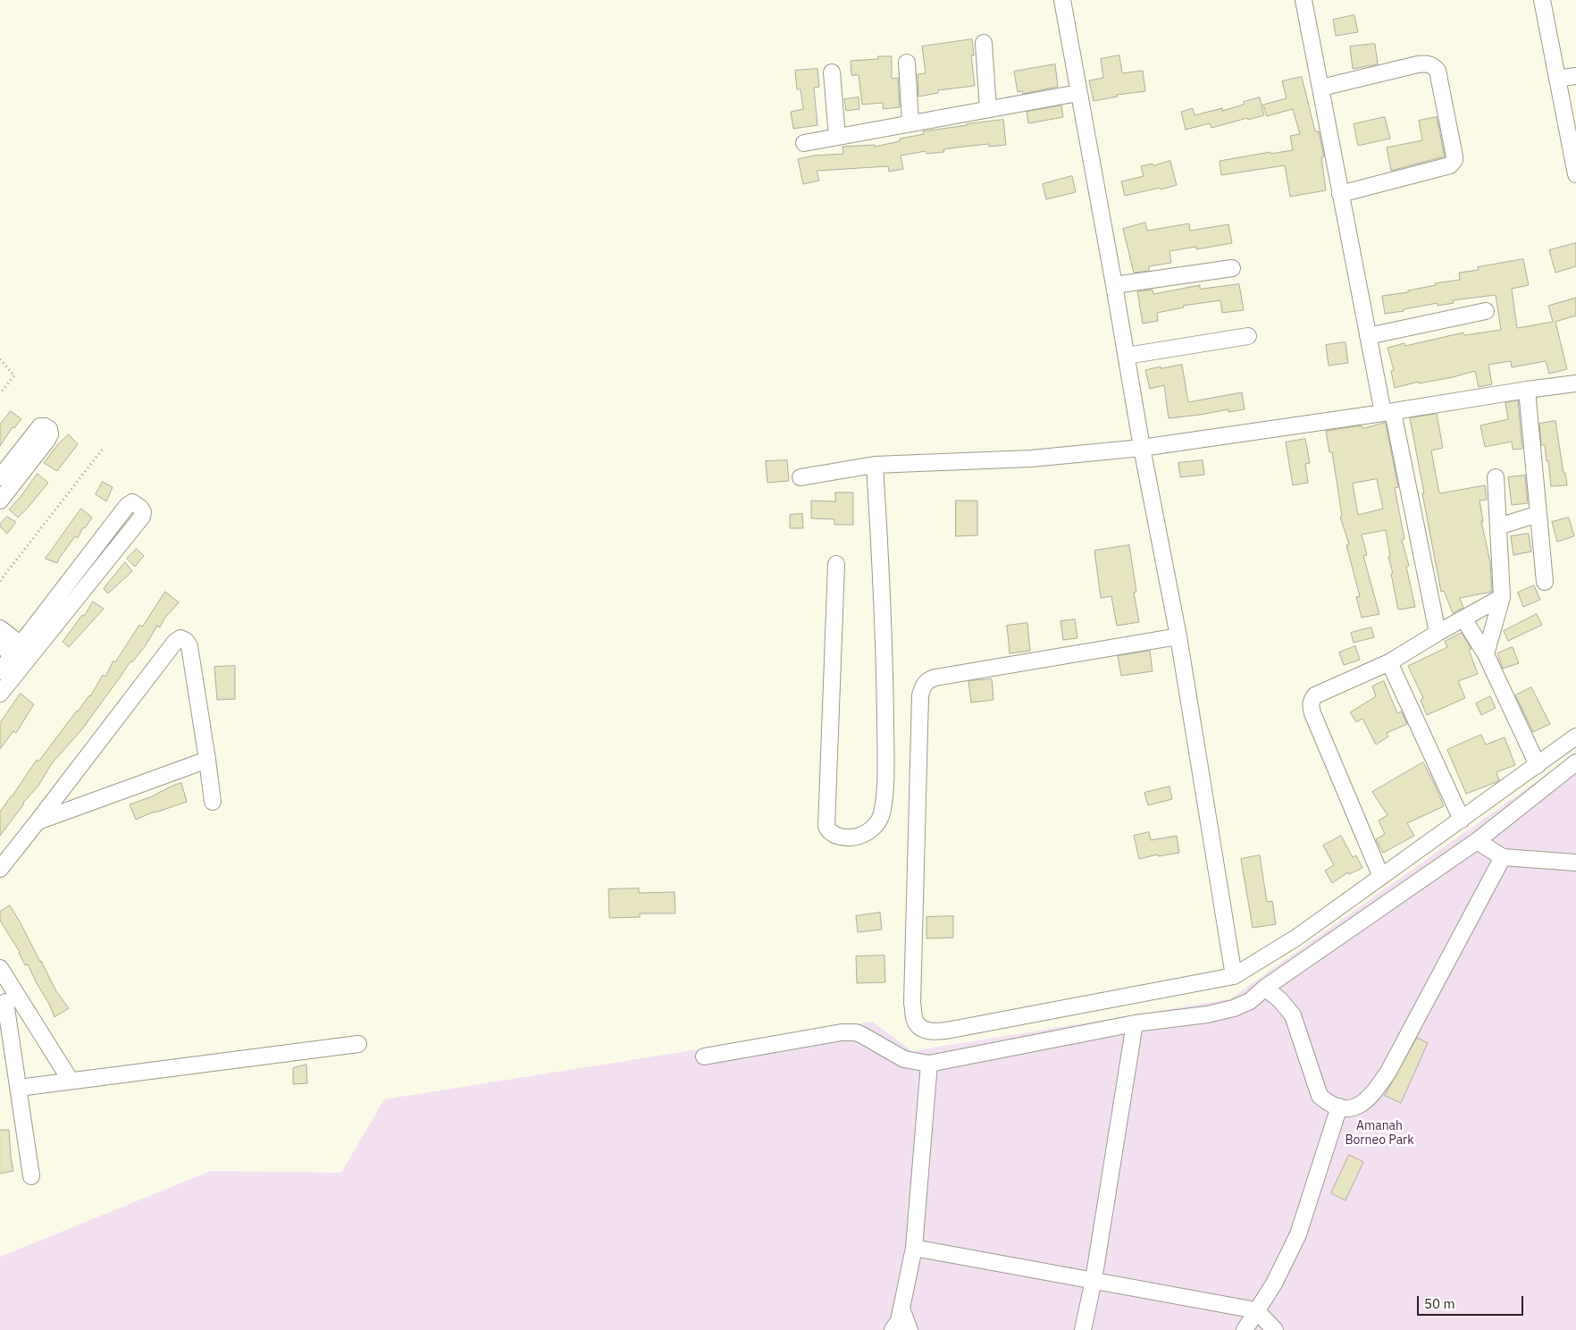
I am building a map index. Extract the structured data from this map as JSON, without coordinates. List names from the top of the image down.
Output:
{
  "parks": ["Amanah Borneo Park"],
  "scale_bar": "50 m"
}
